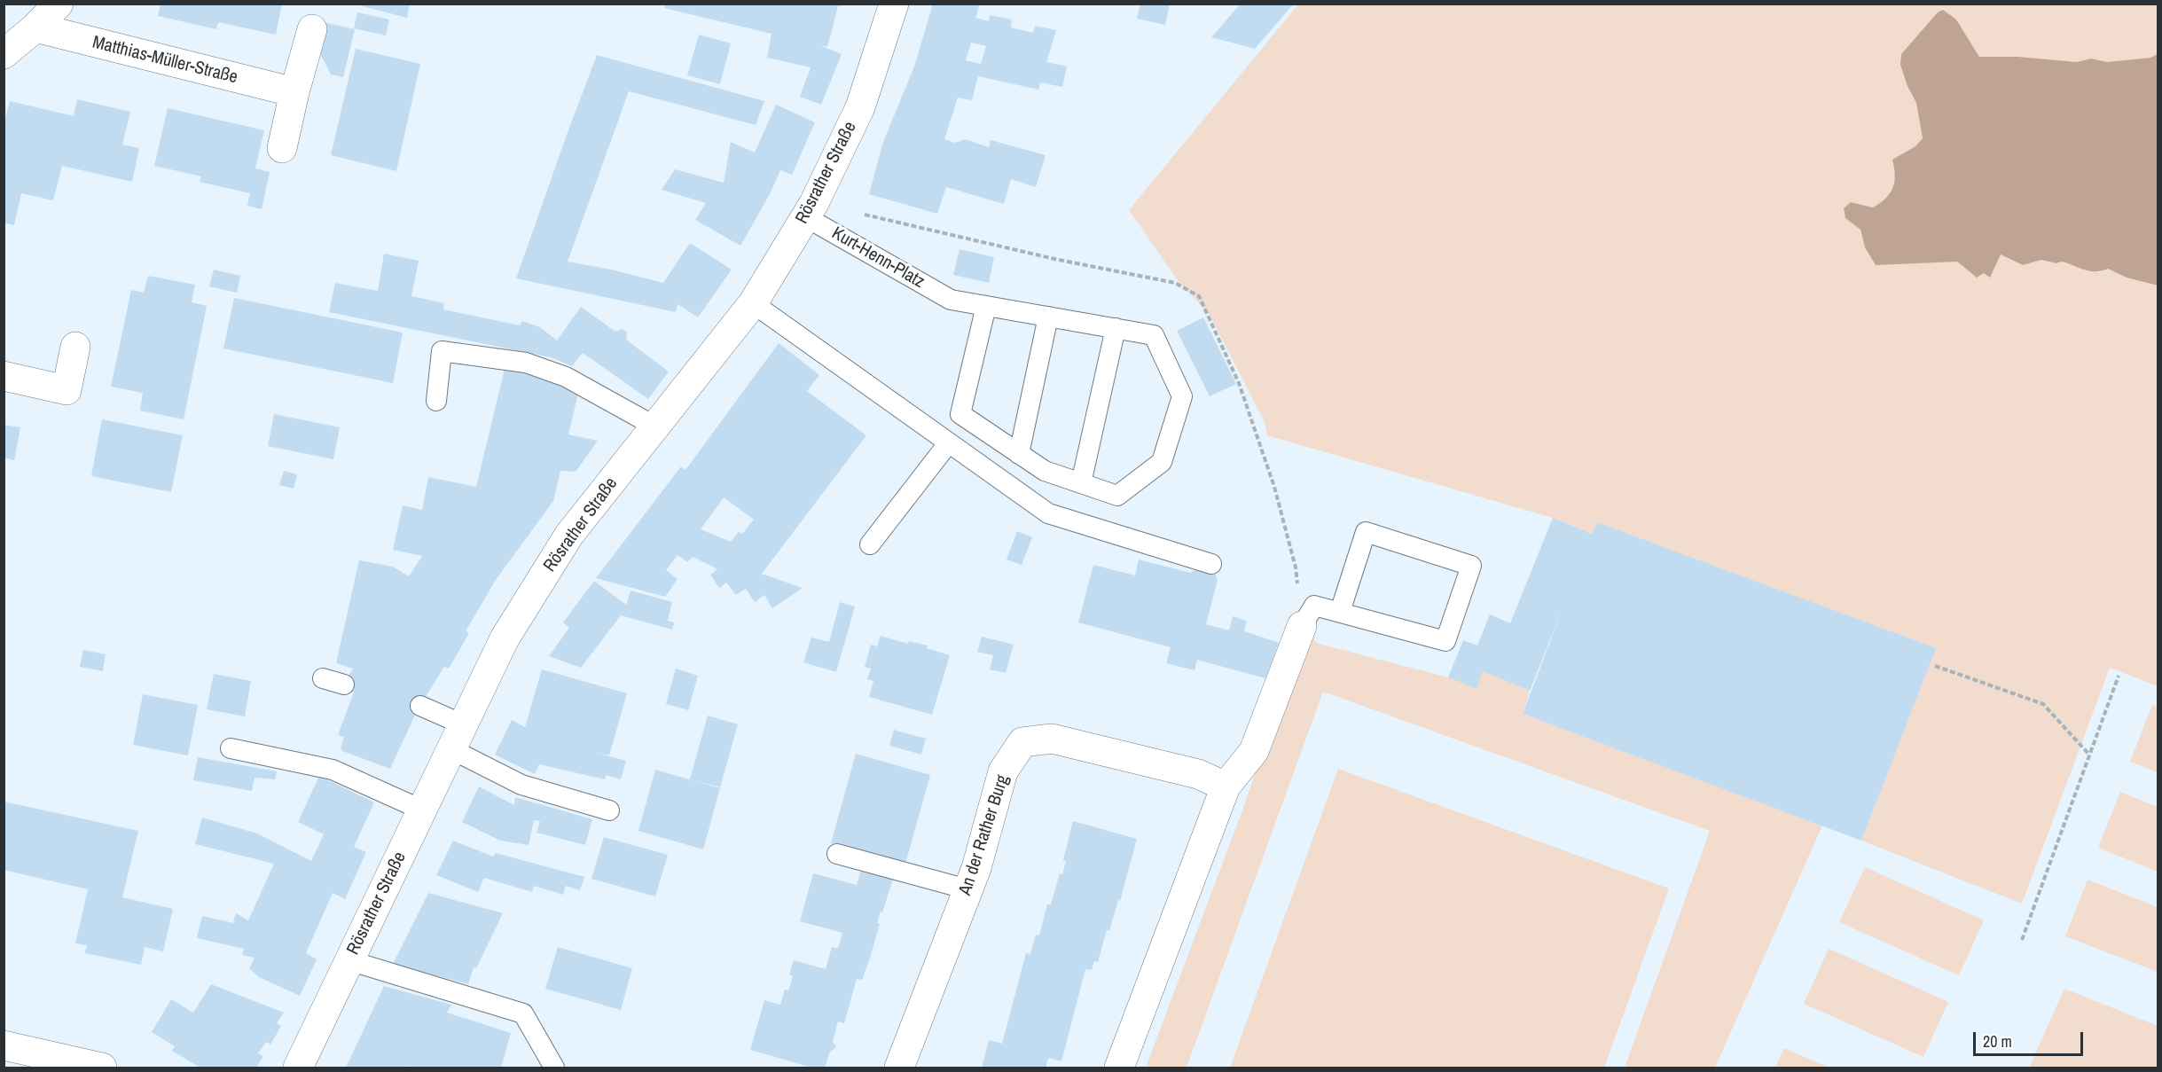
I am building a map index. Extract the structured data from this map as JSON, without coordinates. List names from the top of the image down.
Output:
{
  "streets": {
    "street": ["Matthias-Müller-Straße", "Rösrather Straße", "An der Rather Burg"],
    "lane": ["Kurt-Henn-Platz"]
  },
  "crossings": [
    ["Rösrather Straße", "Kurt-Henn-Platz"]
  ],
  "scale_bar": "20 m"
}
